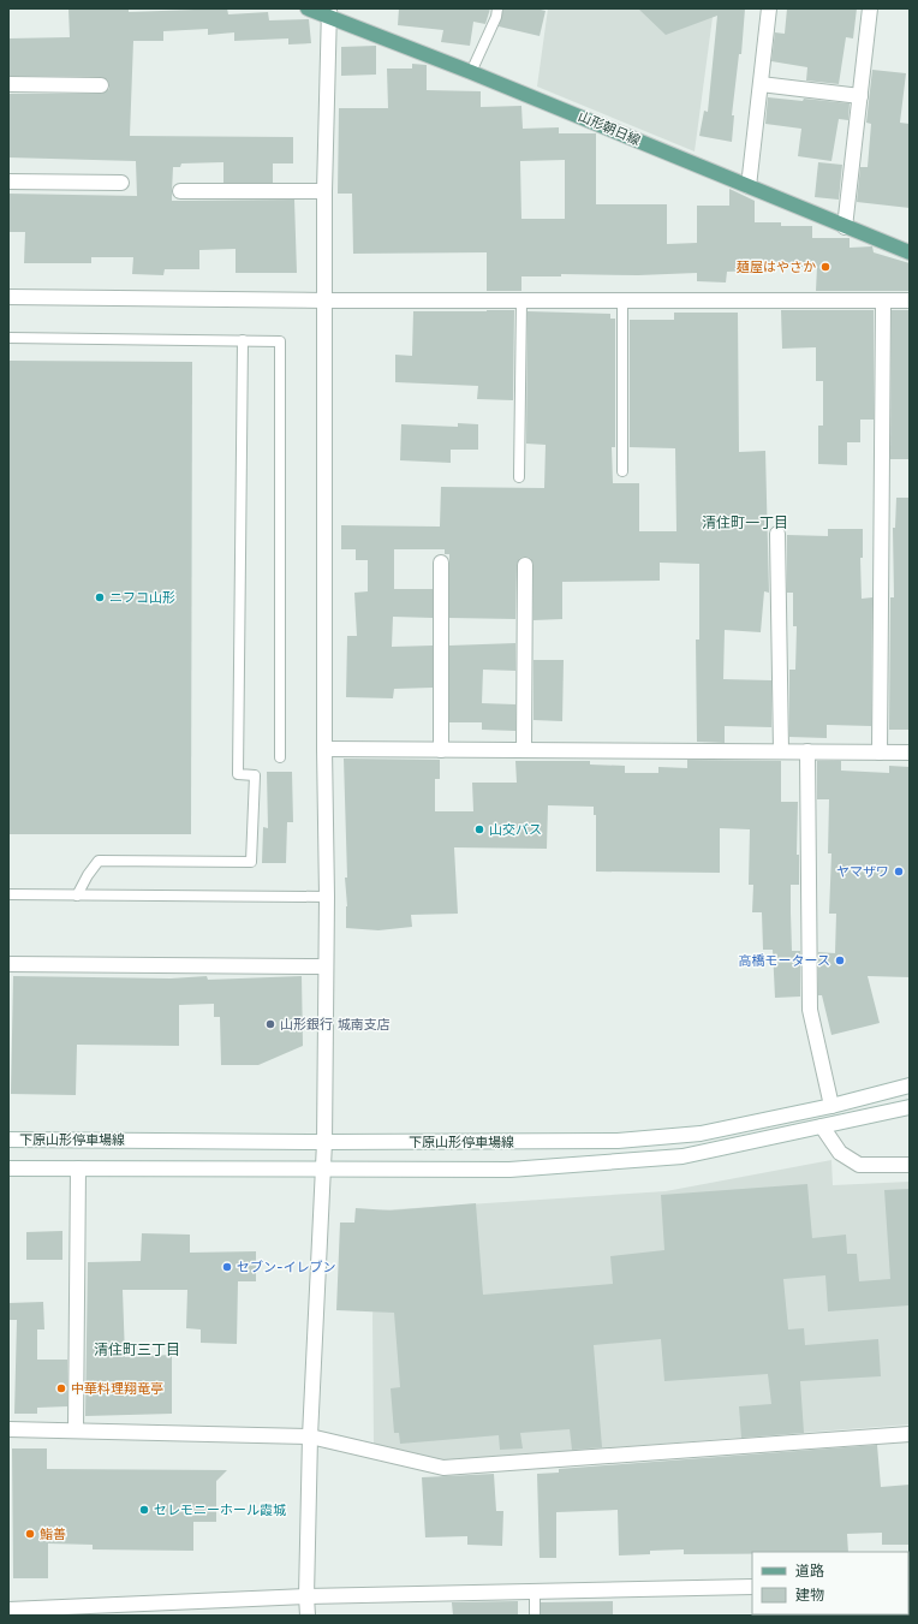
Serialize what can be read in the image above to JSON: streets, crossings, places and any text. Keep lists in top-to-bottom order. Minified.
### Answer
{"streets":{"main road":["山形朝日線"],"street":["下原山形停車場線"]},"districts":["清住町一丁目","清住町三丁目"],"places":["麺屋はやさか","ニフコ山形","山交バス","ヤマザワ","高橋モータース","山形銀行 城南支店","セブン-イレブン","中華料理翔竜亭","セレモニーホール霞城","鮨善"],"legend":["道路","建物"]}
